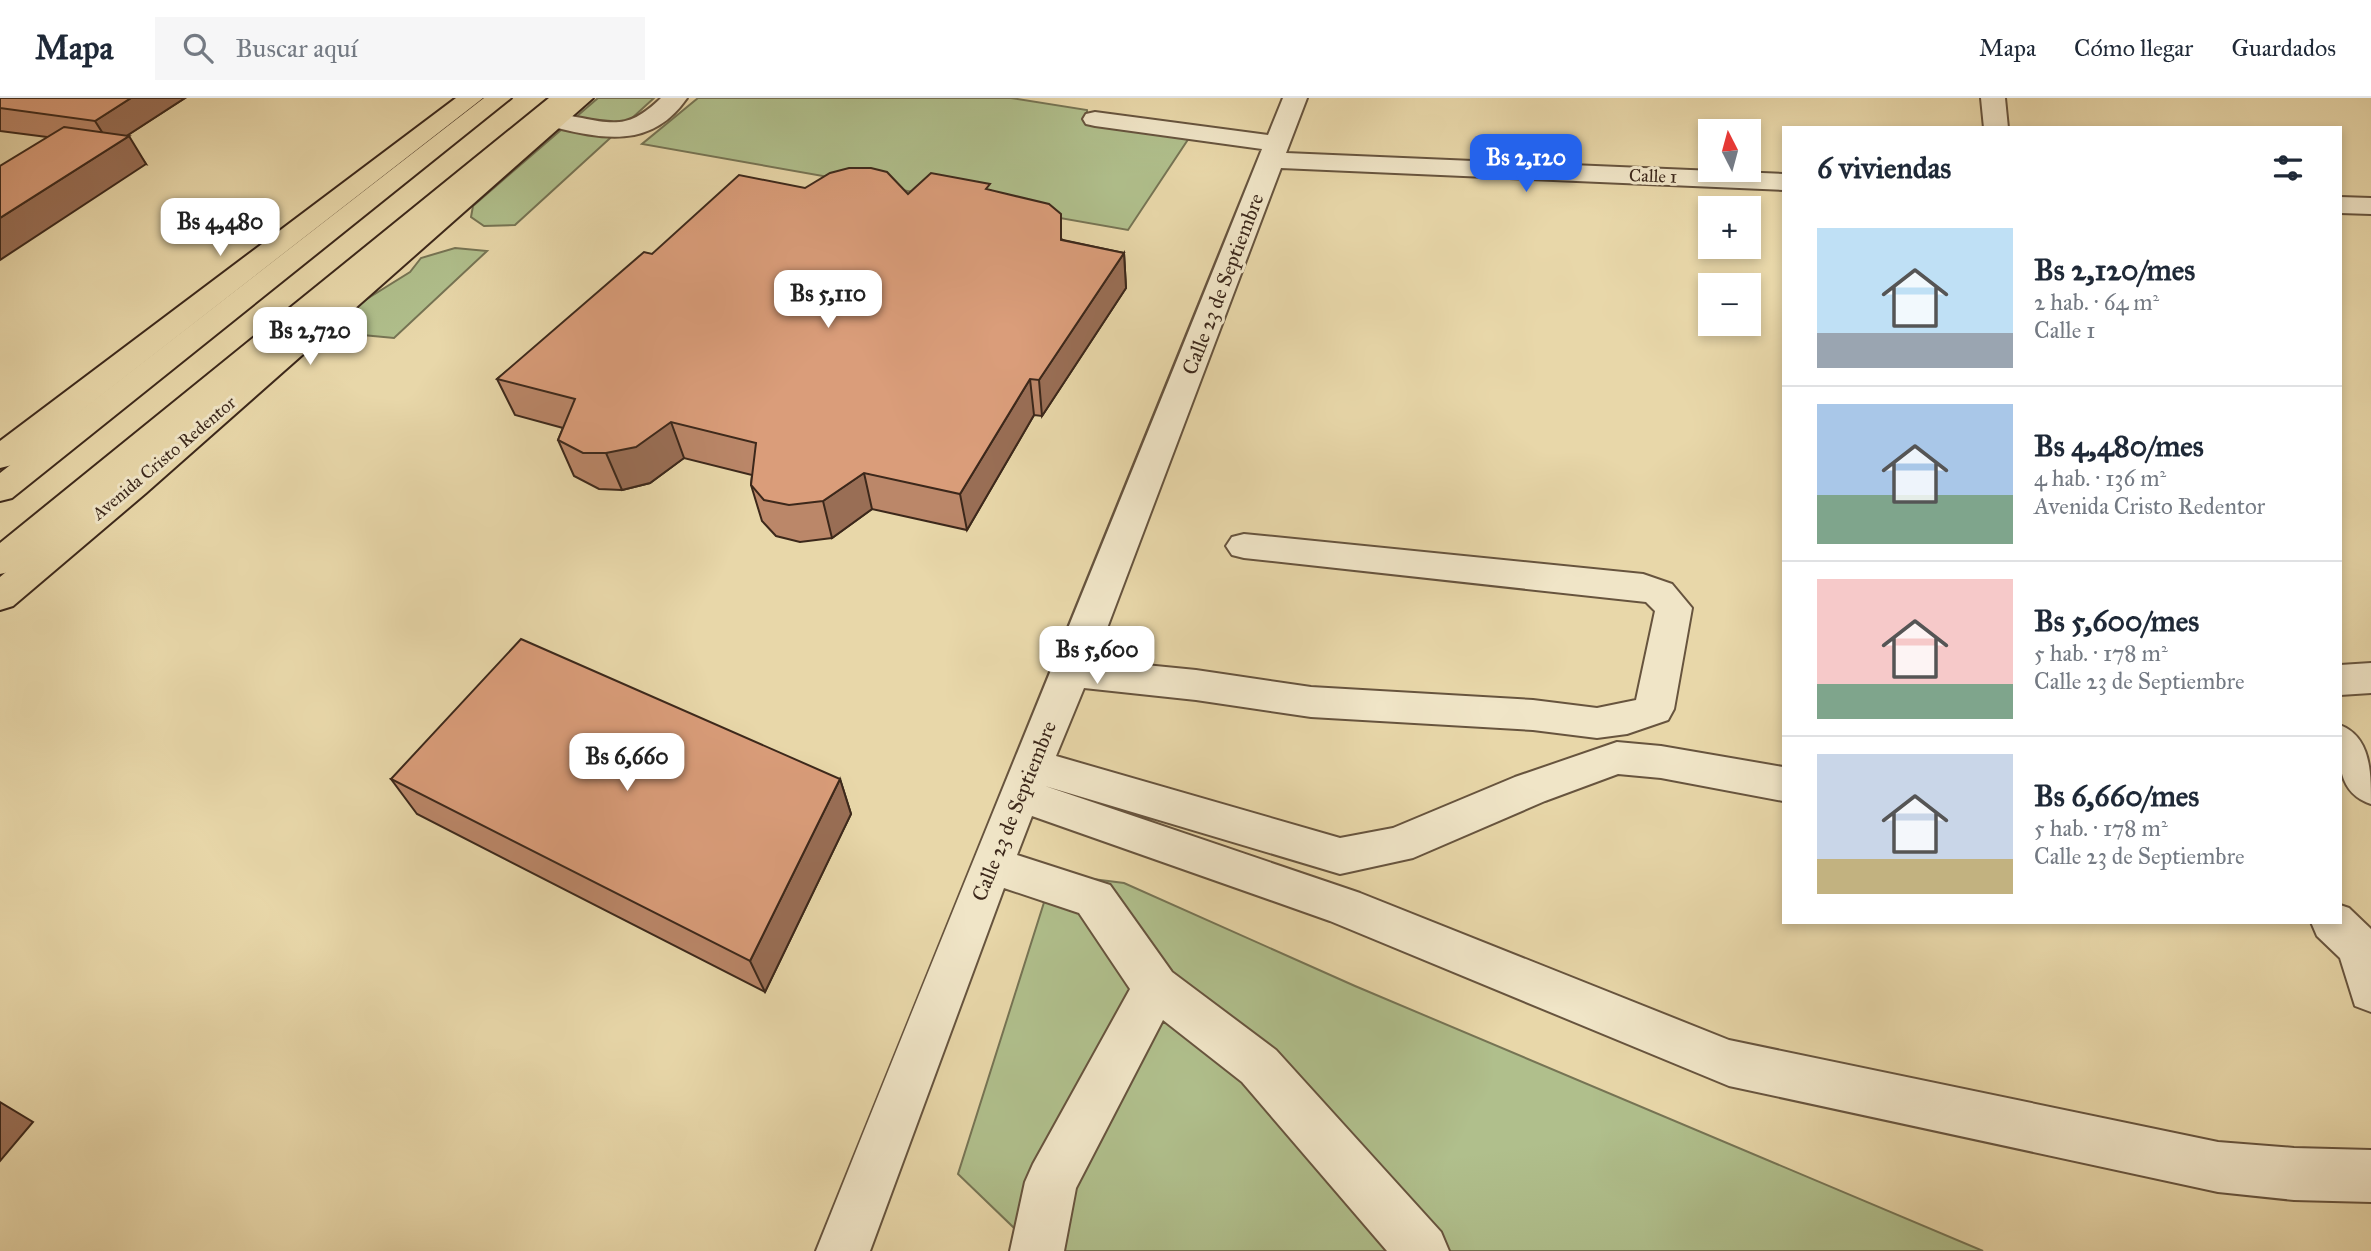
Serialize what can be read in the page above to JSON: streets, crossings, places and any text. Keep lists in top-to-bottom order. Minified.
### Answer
{"streets":{"main road":["Avenida Cristo Redentor"],"street":["Calle 1","Calle 23 de Septiembre"]},"crossings":[["Calle 1","Calle 23 de Septiembre"]],"north":"top","page":{"header":"Mapa","search":"Buscar aquí","nav":["Mapa","Cómo llegar","Guardados"],"map_buttons":["+","−"],"heading":"6 viviendas","price":["Bs 2,120","Bs 4,480","Bs 5,110","Bs 2,720","Bs 5,600","Bs 6,660"],"list":[{"name":"Bs 2,120/mes","note":"2 hab. · 64 m² · Calle 1"},{"name":"Bs 4,480/mes","note":"4 hab. · 136 m² · Avenida Cristo Redentor"},{"name":"Bs 5,600/mes","note":"5 hab. · 178 m² · Calle 23 de Septiembre"},{"name":"Bs 6,660/mes","note":"5 hab. · 178 m² · Calle 23 de Septiembre"}]}}
